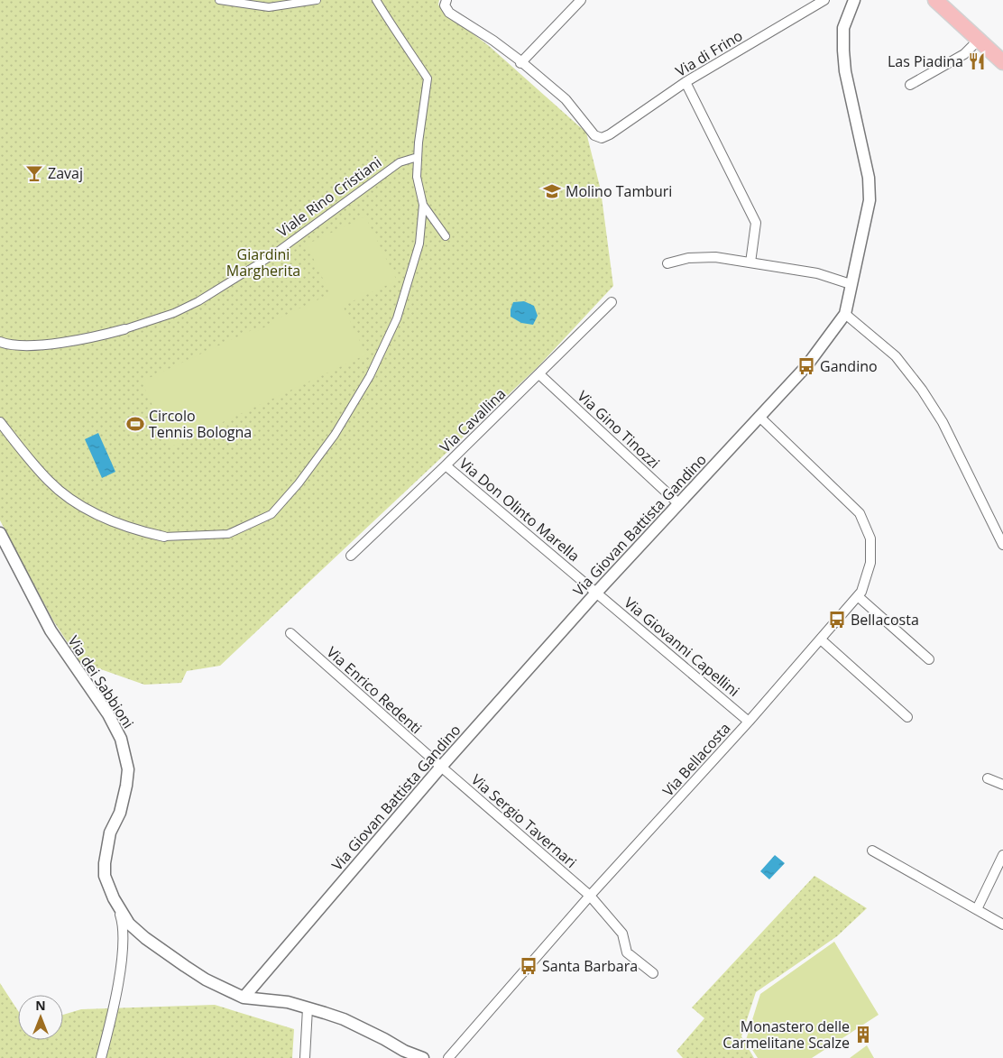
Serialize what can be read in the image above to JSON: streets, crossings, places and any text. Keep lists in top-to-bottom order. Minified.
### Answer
{"streets":{"street":["Via di Frino","Viale Rino Cristiani","Via Cavallina","Via Gino Tinozzi","Via Don Olinto Marella","Via Giovan Battista Gandino","Via Giovanni Capellini","Via dei Sabbioni","Via Enrico Redenti","Via Bellacosta","Via Sergio Tavernari"]},"crossings":[["Via Cavallina","Via Gino Tinozzi"],["Via Cavallina","Via Don Olinto Marella"],["Via Gino Tinozzi","Via Giovan Battista Gandino"],["Via Don Olinto Marella","Via Giovan Battista Gandino"],["Via Don Olinto Marella","Via Giovanni Capellini"],["Via Giovan Battista Gandino","Via Giovanni Capellini"],["Via Giovan Battista Gandino","Via dei Sabbioni"],["Via Giovan Battista Gandino","Via Enrico Redenti"],["Via Giovan Battista Gandino","Via Bellacosta"],["Via Giovan Battista Gandino","Via Sergio Tavernari"],["Via Giovanni Capellini","Via Bellacosta"],["Via Enrico Redenti","Via Sergio Tavernari"],["Via Bellacosta","Via Sergio Tavernari"]],"parks":["Giardini Margherita"],"places":{"restaurant":["Las Piadina"],"bar":["Zavaj"],"school or university":["Molino Tamburi"],"bus stop":["Gandino","Bellacosta","Santa Barbara"],"sports":["Circolo Tennis Bologna"],"building":["Monastero delle Carmelitane Scalze"]},"north":"top"}
